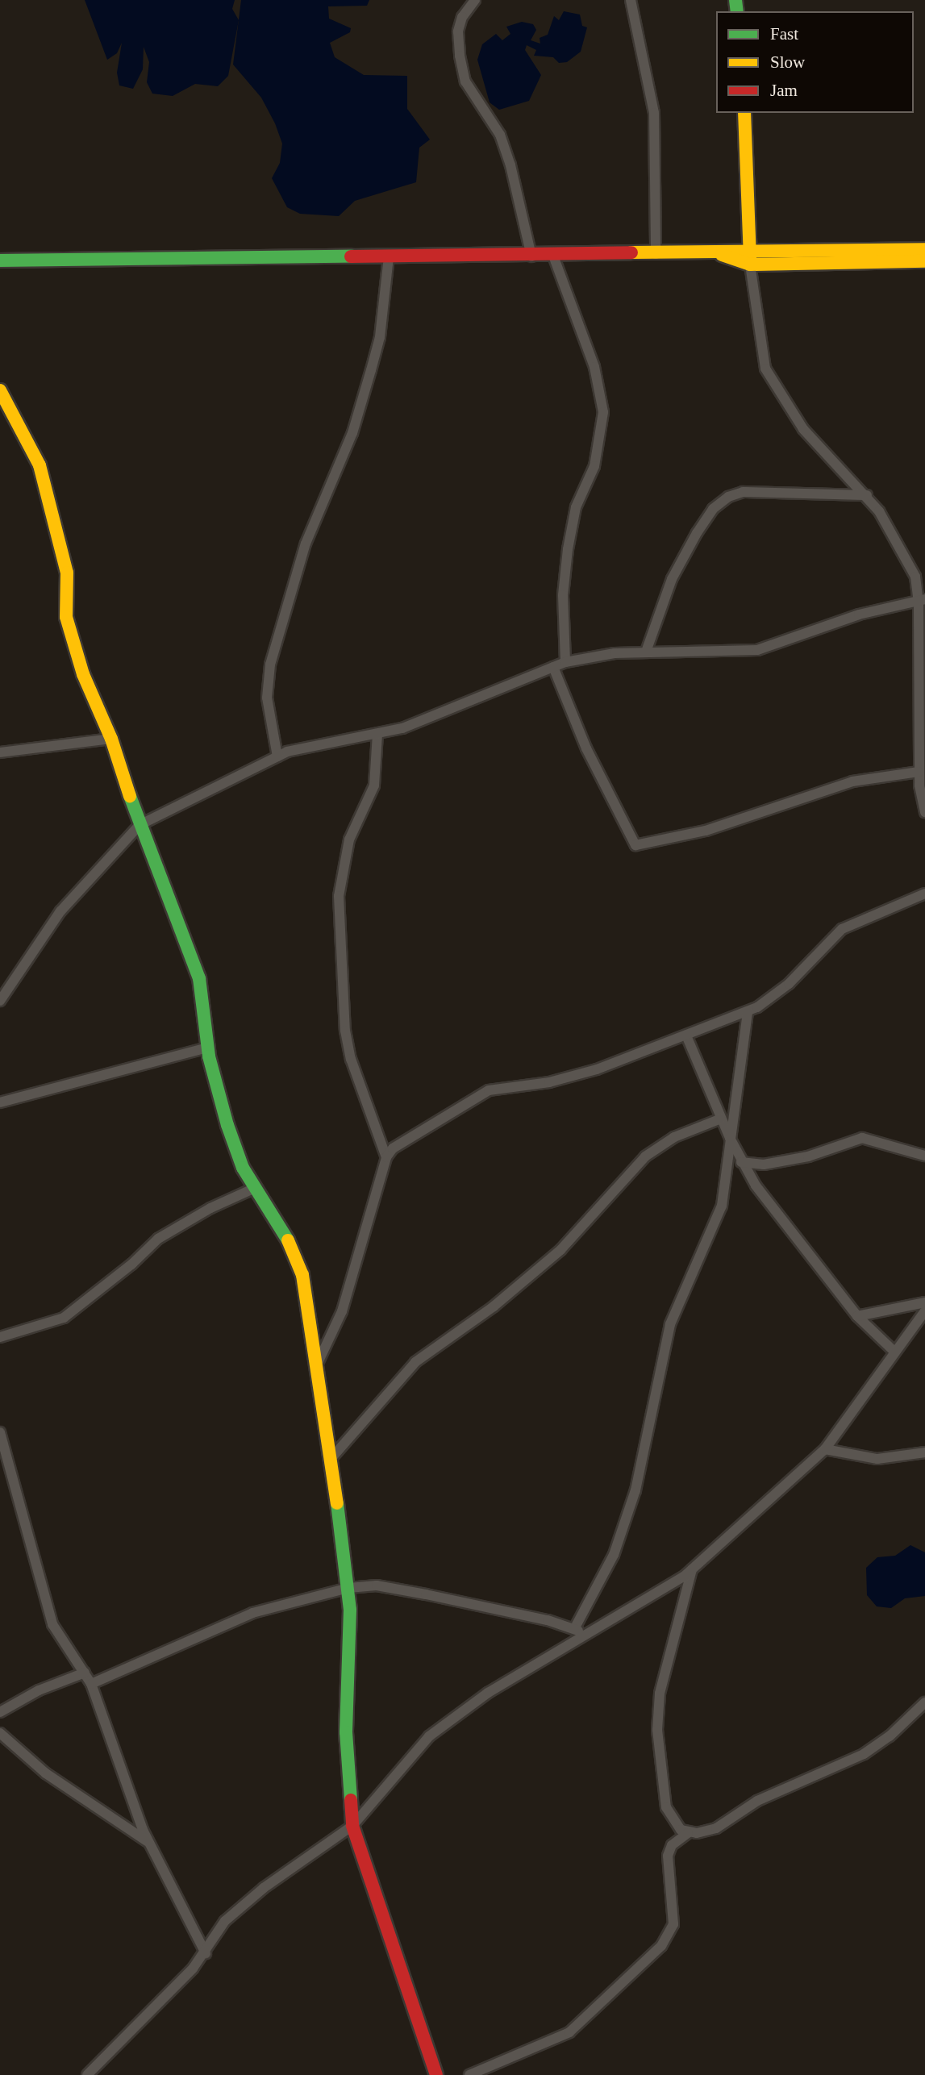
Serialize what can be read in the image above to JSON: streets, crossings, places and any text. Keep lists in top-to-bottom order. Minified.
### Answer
{"legend":["Fast","Slow","Jam"]}
